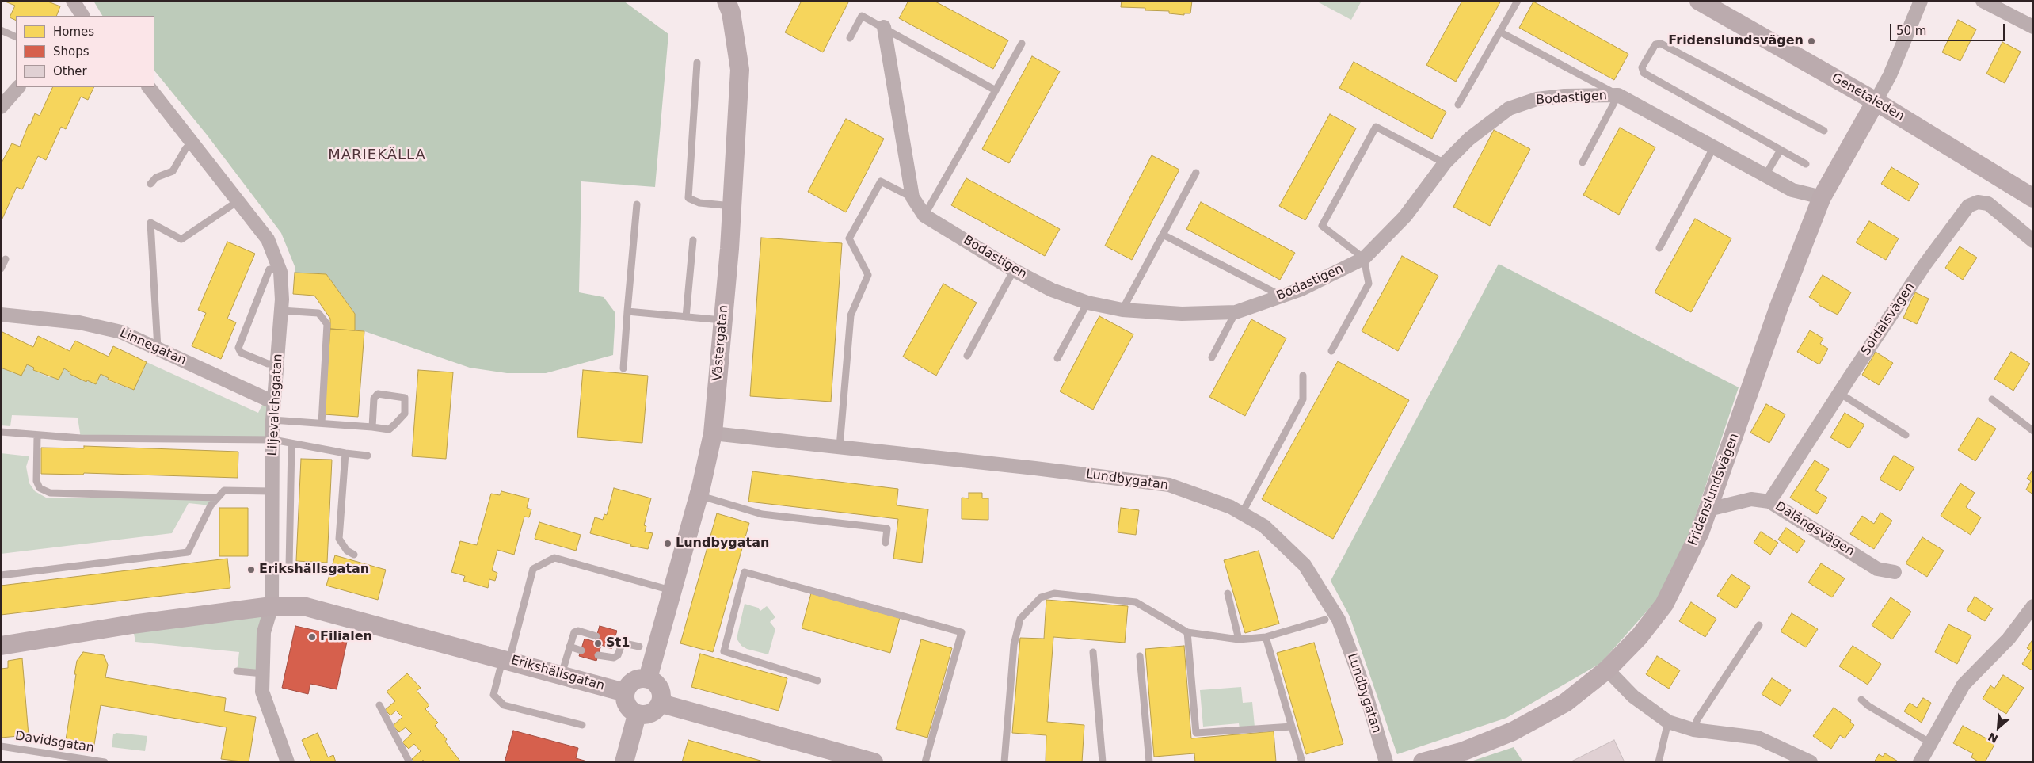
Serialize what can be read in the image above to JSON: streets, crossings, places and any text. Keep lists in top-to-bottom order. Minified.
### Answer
{"streets":{"street":["Genetaleden","Bodastigen","Soldalsvägen","Västergatan","Linnegatan","Liljevalchsgatan","Lundbygatan","Fridenslundsvägen","Dalängsvägen","Erikshällsgatan"],"lane":["Davidsgatan"]},"crossings":[["Genetaleden","Fridenslundsvägen"],["Bodastigen","Fridenslundsvägen"],["Soldalsvägen","Dalängsvägen"],["Västergatan","Lundbygatan"],["Västergatan","Erikshällsgatan"],["Linnegatan","Liljevalchsgatan"],["Liljevalchsgatan","Erikshällsgatan"],["Fridenslundsvägen","Dalängsvägen"]],"districts":["MARIEKÄLLA"],"places":["Fridenslundsvägen","Lundbygatan","Erikshällsgatan","Filialen","St1"],"legend":["Homes","Shops","Other"],"scale_bar":"50 m","north":"bottom left"}
